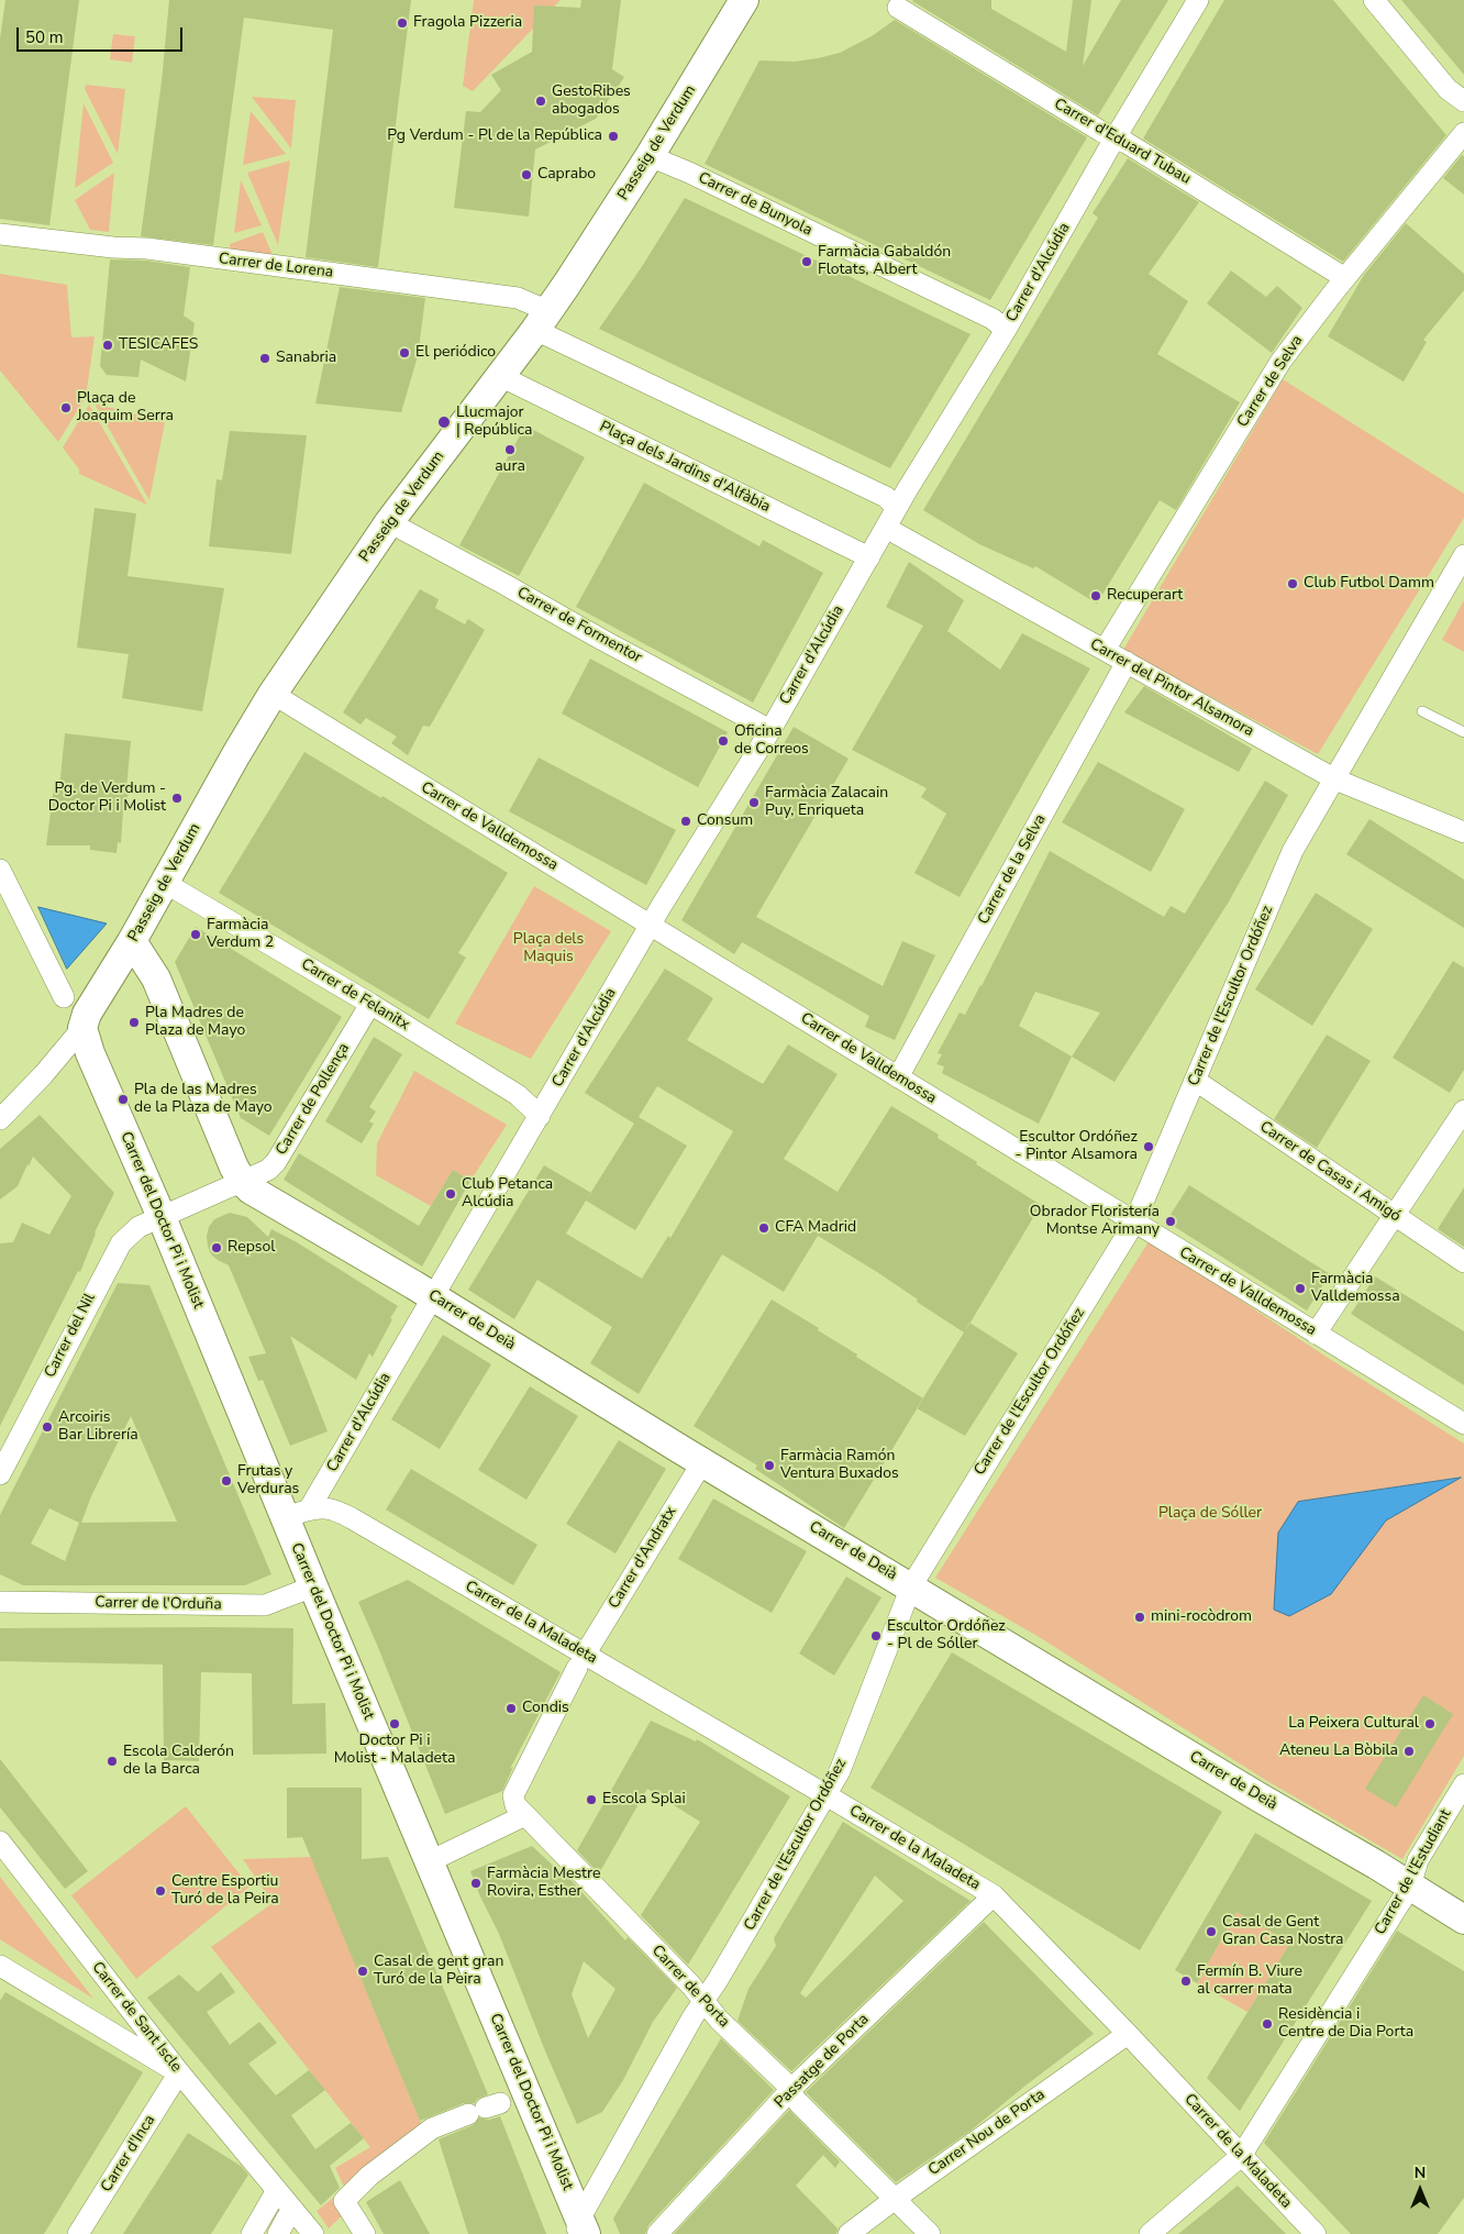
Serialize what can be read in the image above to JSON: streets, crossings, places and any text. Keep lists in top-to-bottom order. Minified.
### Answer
{"streets":{"main road":["Passeig de Verdum","Carrer del Doctor Pi i Molist","Carrer de Deià"],"street":["Carrer d'Eduard Tubau","Carrer de Bunyola","Carrer de Lorena","Carrer d'Alcúdia","Carrer de Selva","Plaça dels Jardins d'Alfàbia","Carrer de Formentor","Carrer del Pintor Alsamora","Carrer de Valldemossa","Carrer de la Selva","Carrer de Felanitx","Carrer de l'Escultor Ordóñez","Carrer de Pollença","Carrer de Casas i Amigó","Carrer del Nil","Carrer d'Andratx","Carrer de l'Orduña","Carrer de la Maladeta","Carrer de l'Estudiant","Carrer de Porta","Carrer de Sant Iscle","Passatge de Porta","Carrer Nou de Porta","Carrer d'Inca"]},"crossings":[["Carrer d'Eduard Tubau","Carrer d'Alcúdia"],["Carrer d'Eduard Tubau","Carrer de Selva"],["Passeig de Verdum","Carrer de Bunyola"],["Passeig de Verdum","Carrer de Lorena"],["Passeig de Verdum","Plaça dels Jardins d'Alfàbia"],["Passeig de Verdum","Carrer de Formentor"],["Passeig de Verdum","Carrer de Valldemossa"],["Passeig de Verdum","Carrer de Felanitx"],["Passeig de Verdum","Carrer del Doctor Pi i Molist"],["Carrer de Bunyola","Carrer d'Alcúdia"],["Carrer d'Alcúdia","Plaça dels Jardins d'Alfàbia"],["Carrer d'Alcúdia","Carrer de Formentor"],["Carrer d'Alcúdia","Carrer del Pintor Alsamora"],["Carrer d'Alcúdia","Carrer de Valldemossa"],["Carrer d'Alcúdia","Carrer de Felanitx"],["Carrer d'Alcúdia","Carrer del Doctor Pi i Molist"],["Carrer d'Alcúdia","Carrer de Deià"],["Carrer d'Alcúdia","Carrer de la Maladeta"],["Carrer de Selva","Carrer del Pintor Alsamora"],["Carrer del Pintor Alsamora","Carrer de la Selva"],["Carrer del Pintor Alsamora","Carrer de l'Escultor Ordóñez"],["Carrer de Valldemossa","Carrer de la Selva"],["Carrer de Valldemossa","Carrer de l'Escultor Ordóñez"],["Carrer de Felanitx","Carrer de Pollença"],["Carrer de l'Escultor Ordóñez","Carrer de Casas i Amigó"],["Carrer de l'Escultor Ordóñez","Carrer del Doctor Pi i Molist"],["Carrer de l'Escultor Ordóñez","Carrer de Deià"],["Carrer de l'Escultor Ordóñez","Carrer de la Maladeta"],["Carrer de l'Escultor Ordóñez","Carrer de Porta"],["Carrer de Pollença","Carrer de Deià"],["Carrer del Doctor Pi i Molist","Carrer del Nil"],["Carrer del Doctor Pi i Molist","Carrer de l'Orduña"],["Carrer del Doctor Pi i Molist","Carrer de la Maladeta"],["Carrer de Deià","Carrer d'Andratx"],["Carrer de Deià","Carrer de l'Estudiant"],["Carrer d'Andratx","Carrer de la Maladeta"],["Carrer d'Andratx","Carrer de Porta"],["Carrer de la Maladeta","Carrer de l'Estudiant"],["Carrer de la Maladeta","Passatge de Porta"],["Carrer de la Maladeta","Carrer Nou de Porta"],["Carrer de Porta","Passatge de Porta"],["Carrer de Porta","Carrer Nou de Porta"],["Carrer de Sant Iscle","Carrer d'Inca"]],"parks":["Plaça dels Maquis","Plaça de Sóller"],"places":["Fragola Pizzeria","GestoRibes abogados","Pg Verdum - Pl de la República","Caprabo","Farmàcia Gabaldón Flotats, Albert","TESICAFES","El periódico","Sanabria","Plaça de Joaquim Serra","Llucmajor | República","aura","Club Futbol Damm","Recuperart","Oficina de Correos","Pg. de Verdum - Doctor Pi i Molist","Farmàcia Zalacain Puy, Enriqueta","Consum","Farmàcia Verdum 2","Pla Madres de Plaza de Mayo","Pla de las Madres de la Plaza de Mayo","Escultor Ordóñez - Pintor Alsamora","Club Petanca Alcúdia","Obrador Floristería Montse Arimany","CFA Madrid","Repsol","Farmàcia Valldemossa","Arcoiris Bar Librería","Farmàcia Ramón Ventura Buxados","Frutas y Verduras","mini-rocòdrom","Escultor Ordóñez - Pl de Sóller","Condis","Doctor Pi i Molist - Maladeta","La Peixera Cultural","Ateneu La Bòbila","Escola Calderón de la Barca","Escola Splai","Farmàcia Mestre Rovira, Esther","Centre Esportiu Turó de la Peira","Casal de Gent Gran Casa Nostra","Casal de gent gran Turó de la Peira","Fermín B. Viure al carrer mata","Residència i Centre de Dia Porta"],"scale_bar":"50 m","north":"top"}
